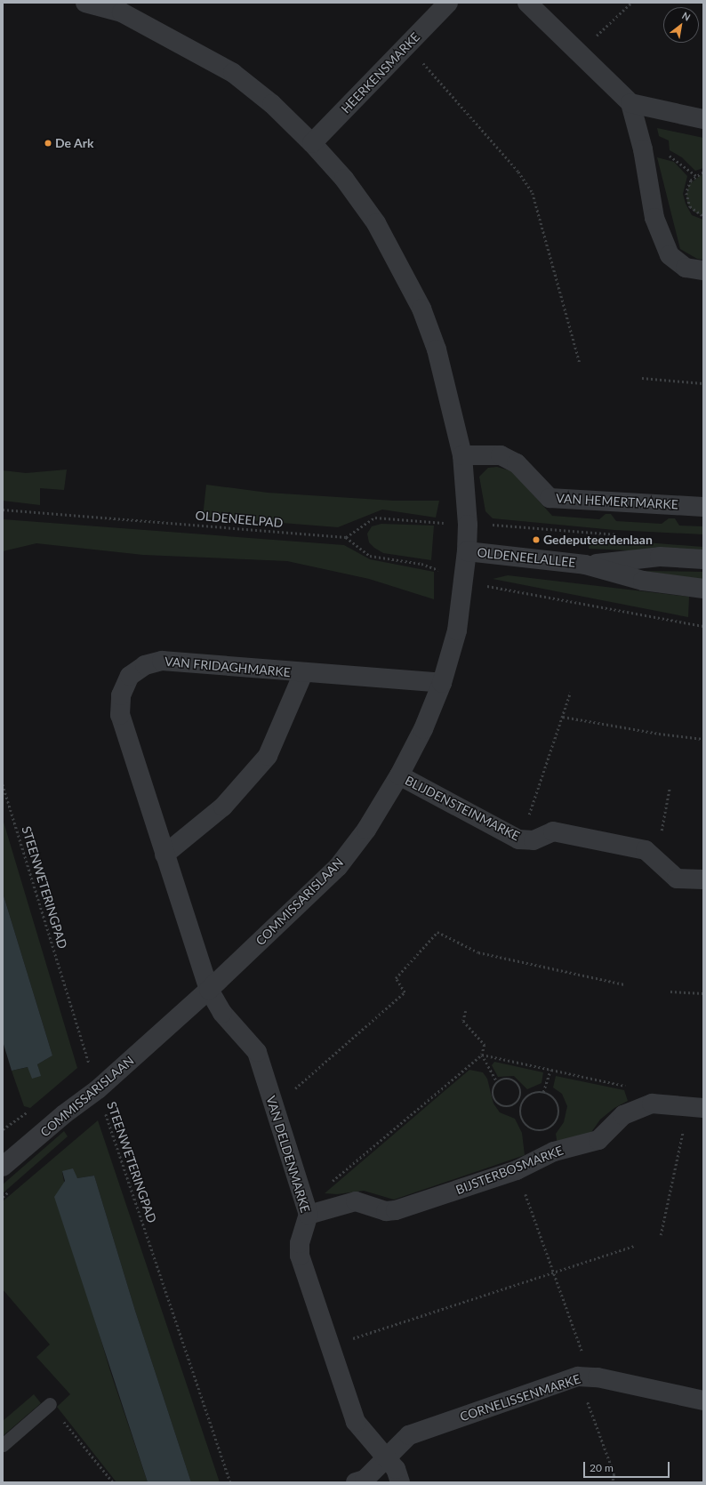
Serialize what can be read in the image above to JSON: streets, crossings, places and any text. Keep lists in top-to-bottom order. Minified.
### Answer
{"streets":{"street":["HEERKENSMARKE","VAN HEMERTMARKE","OLDENEELALLEE","VAN FRIDAGHMARKE","BLIJDENSTEINMARKE","COMMISSARISLAAN","VAN DELDENMARKE","BIJSTERBOSMARKE","CORNELISSENMARKE"],"path":["OLDENEELPAD","STEENWETERINGPAD"]},"crossings":[["OLDENEELALLEE","COMMISSARISLAAN"],["VAN FRIDAGHMARKE","COMMISSARISLAAN"],["VAN FRIDAGHMARKE","VAN DELDENMARKE"],["BLIJDENSTEINMARKE","COMMISSARISLAAN"],["STEENWETERINGPAD","COMMISSARISLAAN"],["COMMISSARISLAAN","VAN DELDENMARKE"],["VAN DELDENMARKE","BIJSTERBOSMARKE"],["VAN DELDENMARKE","CORNELISSENMARKE"]],"places":["De Ark","Gedeputeerdenlaan"],"scale_bar":"20 m","north":"top right"}
